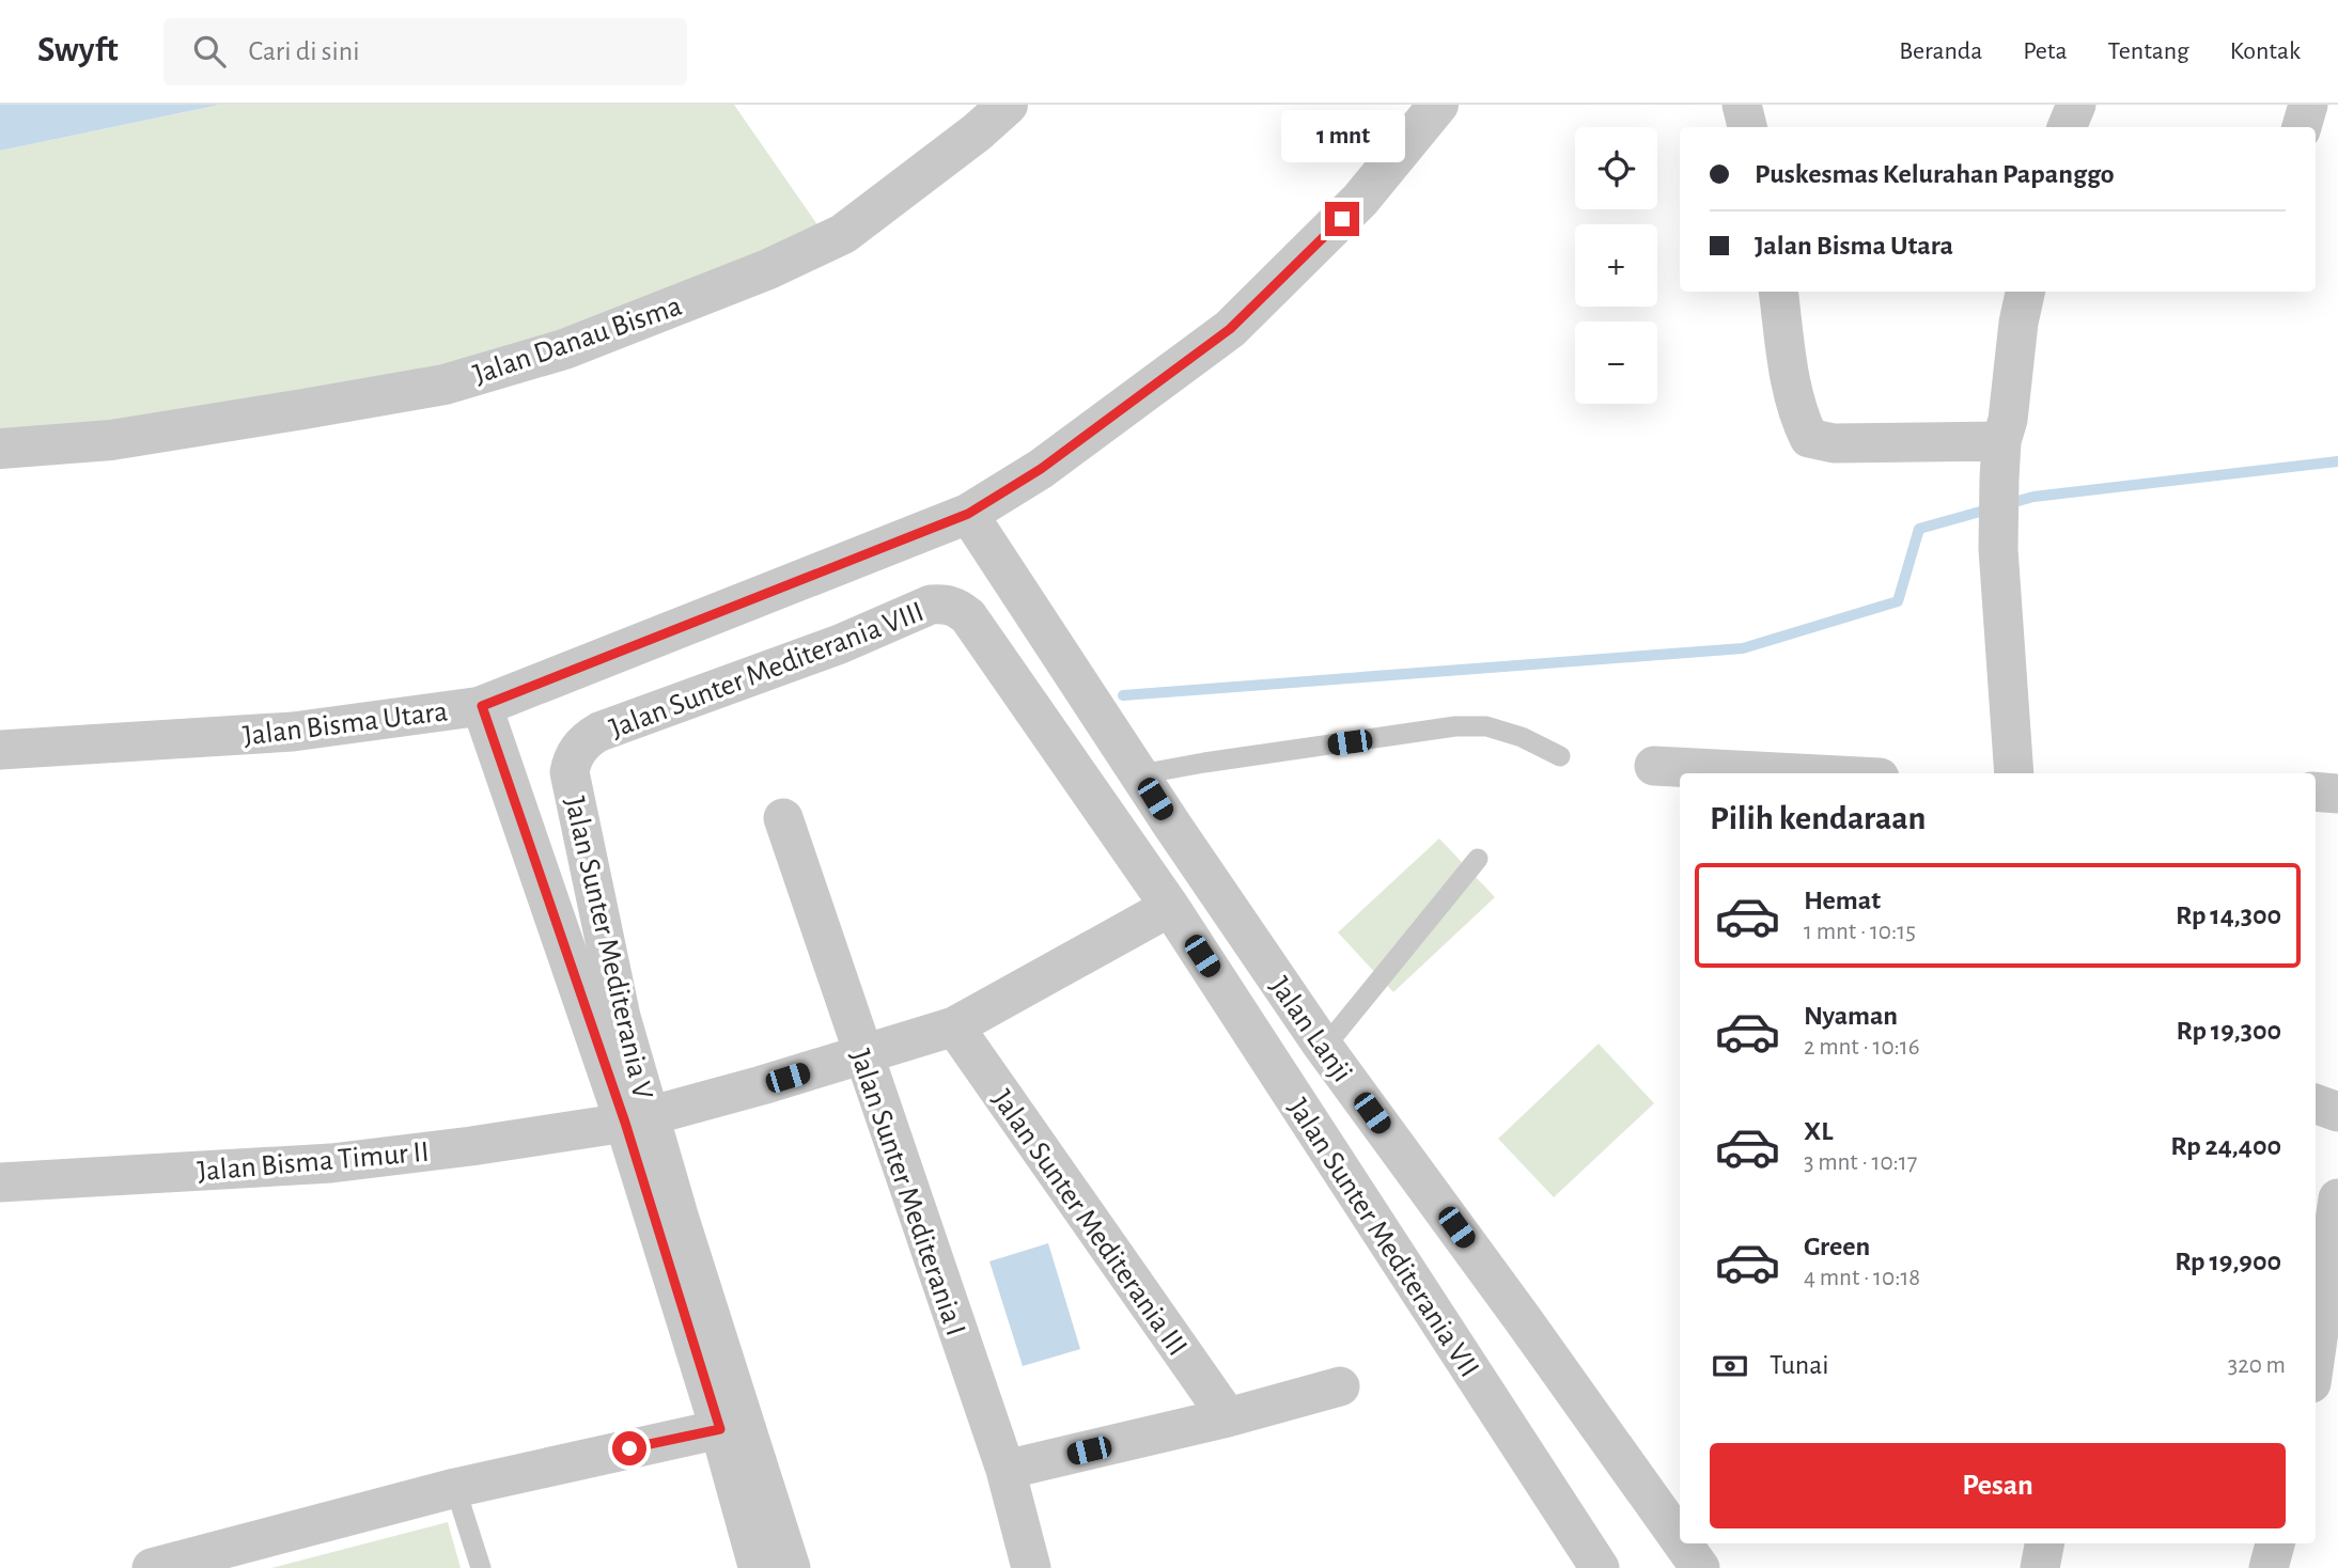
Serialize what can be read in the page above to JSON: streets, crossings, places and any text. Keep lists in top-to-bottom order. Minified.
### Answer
{"streets":{"street":["Jalan Danau Bisma","Jalan Sunter Mediterania VIII","Jalan Bisma Utara","Jalan Sunter Mediterania V","Jalan Lanji","Jalan Bisma Timur II","Jalan Sunter Mediterania I","Jalan Sunter Mediterania III","Jalan Sunter Mediterania VII"]},"crossings":[["Jalan Sunter Mediterania VIII","Jalan Sunter Mediterania V"],["Jalan Sunter Mediterania VIII","Jalan Bisma Timur II"],["Jalan Sunter Mediterania VIII","Jalan Sunter Mediterania VII"],["Jalan Bisma Utara","Jalan Lanji"],["Jalan Sunter Mediterania V","Jalan Bisma Timur II"],["Jalan Bisma Timur II","Jalan Sunter Mediterania I"],["Jalan Bisma Timur II","Jalan Sunter Mediterania III"],["Jalan Bisma Timur II","Jalan Sunter Mediterania VII"]],"page":{"header":"Swyft","search":"Cari di sini","nav":["Beranda","Peta","Tentang","Kontak"],"bubble":"1 mnt","map_buttons":["+","−"],"banner":["Puskesmas Kelurahan Papanggo","Jalan Bisma Utara"],"heading":"Pilih kendaraan","list":[{"name":"Hemat","note":"1 mnt · 10:15","value":"Rp 14,300"},{"name":"Nyaman","note":"2 mnt · 10:16","value":"Rp 19,300"},{"name":"XL","note":"3 mnt · 10:17","value":"Rp 24,400"},{"name":"Green","note":"4 mnt · 10:18","value":"Rp 19,900"}],"pay":["Tunai","320 m"],"buttons":"Pesan"}}
